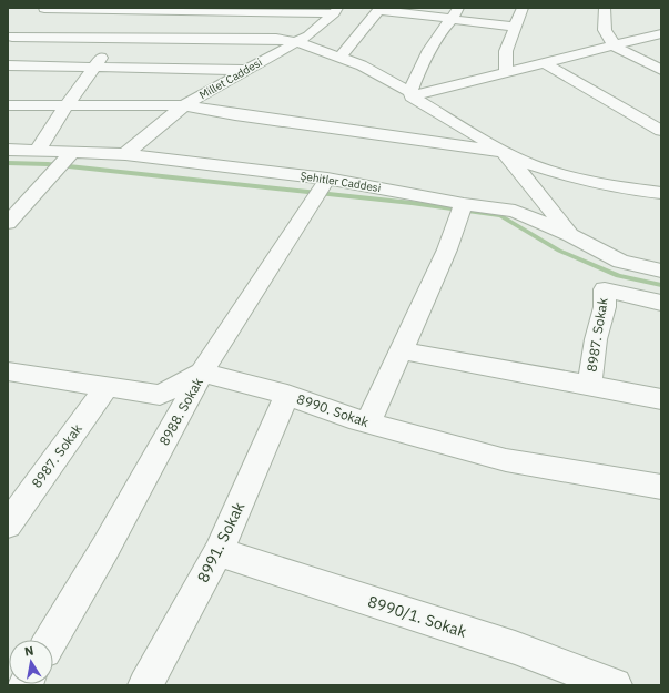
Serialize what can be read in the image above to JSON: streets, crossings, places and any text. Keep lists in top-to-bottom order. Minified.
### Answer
{"streets":{"street":["Millet Caddesi","Şehitler Caddesi","8987. Sokak","8990. Sokak","8988. Sokak","8991. Sokak","8990/1. Sokak"]},"crossings":[["Millet Caddesi","Şehitler Caddesi"],["Şehitler Caddesi","8988. Sokak"],["8990. Sokak","8988. Sokak"],["8990. Sokak","8991. Sokak"],["8991. Sokak","8990/1. Sokak"]],"north":"top"}
